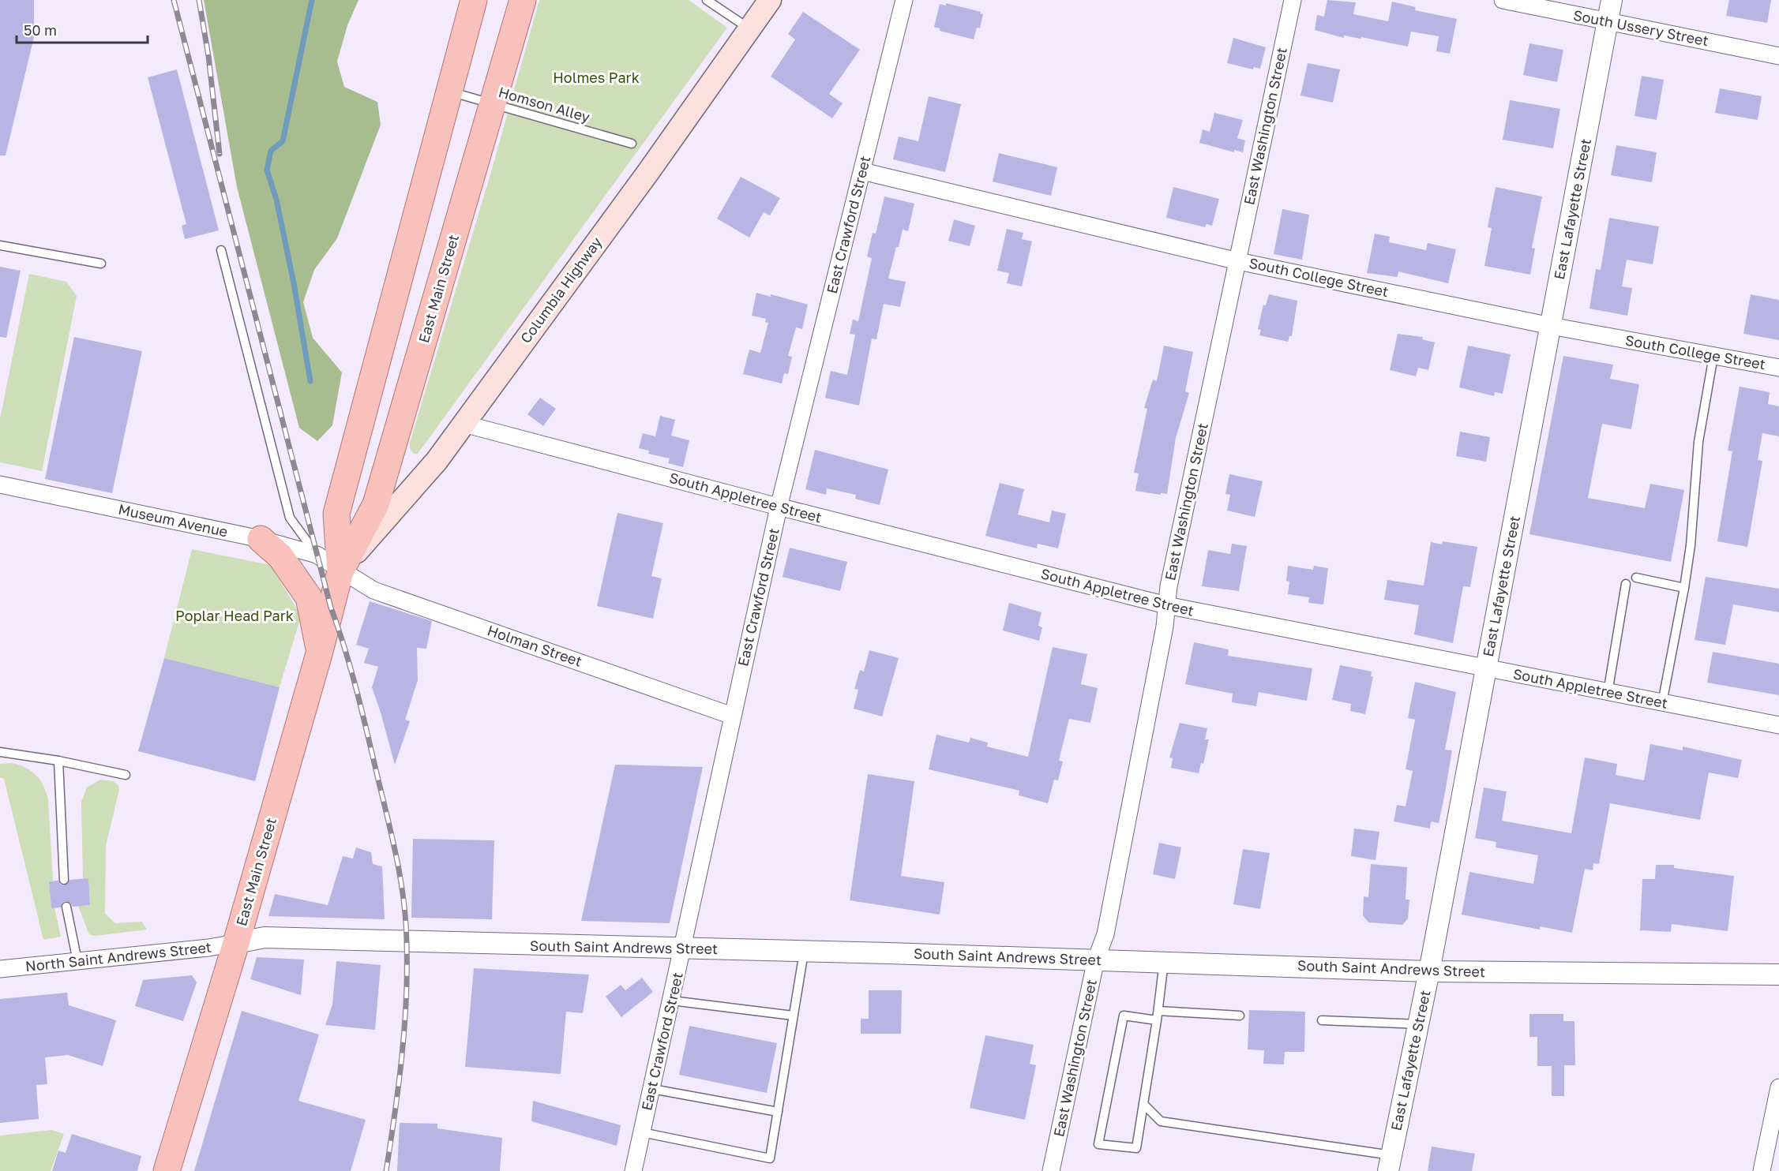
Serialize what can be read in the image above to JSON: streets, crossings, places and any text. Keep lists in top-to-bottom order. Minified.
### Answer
{"streets":{"main road":["East Main Street","Columbia Highway"],"street":["South Ussery Street","East Washington Street","East Lafayette Street","East Crawford Street","South College Street","South Appletree Street","Museum Avenue","Holman Street","South Saint Andrews Street","North Saint Andrews Street"],"lane":["Homson Alley"]},"crossings":[["South Ussery Street","East Lafayette Street"],["Homson Alley","East Main Street"],["East Washington Street","South College Street"],["East Washington Street","South Appletree Street"],["East Washington Street","South Saint Andrews Street"],["East Lafayette Street","South College Street"],["East Lafayette Street","South Appletree Street"],["East Lafayette Street","South Saint Andrews Street"],["East Crawford Street","South College Street"],["East Crawford Street","South Appletree Street"],["East Crawford Street","Holman Street"],["East Crawford Street","South Saint Andrews Street"],["East Main Street","Columbia Highway"],["East Main Street","Museum Avenue"],["East Main Street","Holman Street"],["East Main Street","South Saint Andrews Street"],["East Main Street","North Saint Andrews Street"],["Columbia Highway","South Appletree Street"],["Columbia Highway","Museum Avenue"],["Columbia Highway","Holman Street"],["Museum Avenue","Holman Street"],["South Saint Andrews Street","North Saint Andrews Street"]],"parks":["Holmes Park","Poplar Head Park"],"scale_bar":"50 m"}
